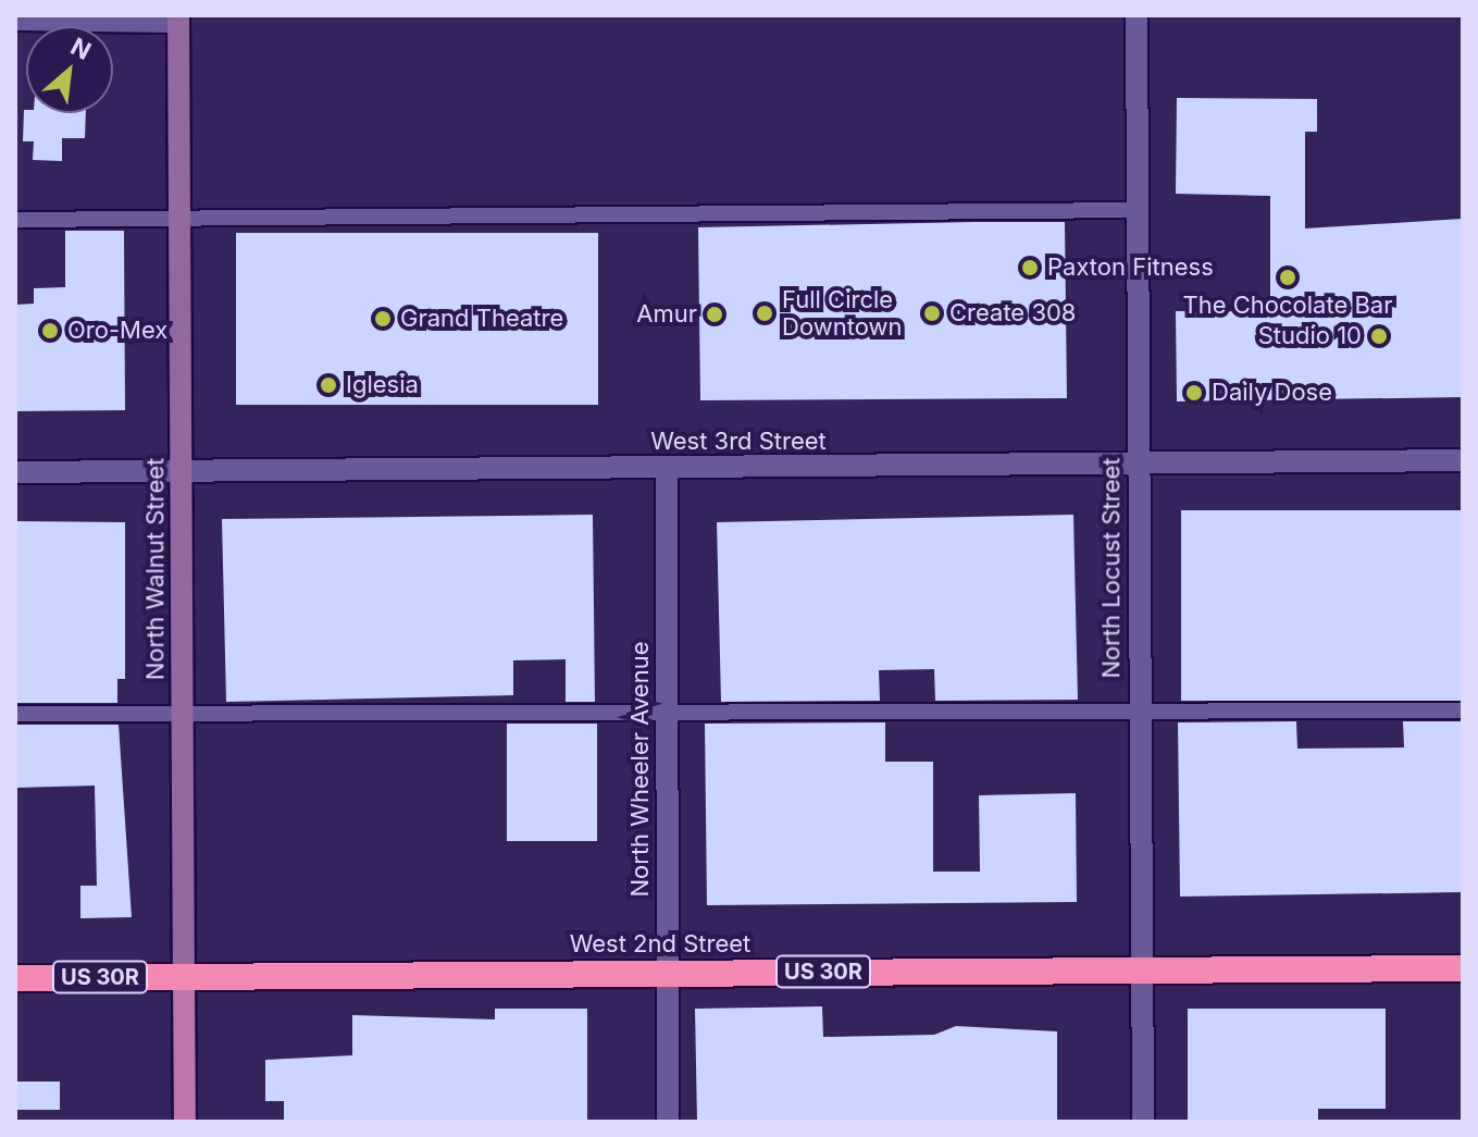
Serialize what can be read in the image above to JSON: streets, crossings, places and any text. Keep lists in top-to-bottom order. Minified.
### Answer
{"streets":{"highway":["West 2nd Street","US 30R"],"main road":["North Walnut Street"],"street":["West 3rd Street","North Locust Street","North Wheeler Avenue"]},"crossings":[["West 3rd Street","North Locust Street"],["West 3rd Street","North Walnut Street"],["West 3rd Street","North Wheeler Avenue"],["North Locust Street","West 2nd Street"],["North Walnut Street","West 2nd Street"],["North Wheeler Avenue","West 2nd Street"]],"places":["Paxton Fitness","The Chocolate Bar","Full Circle Downtown","Create 308","Amur","Grand Theatre","Oro-Mex","Studio 10","Iglesia","Daily Dose"],"north":"top right"}
